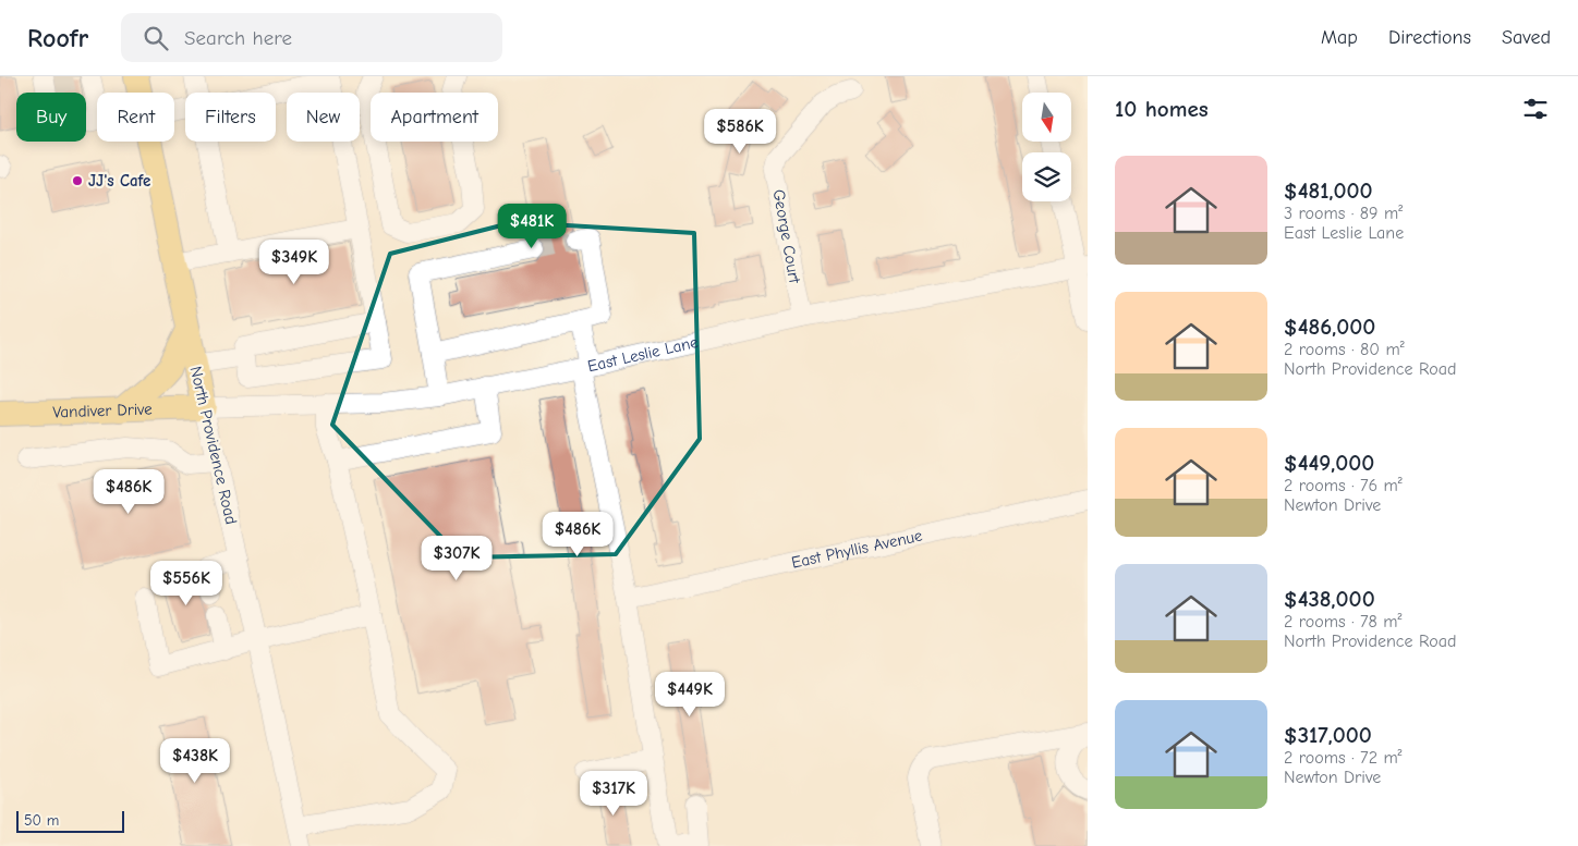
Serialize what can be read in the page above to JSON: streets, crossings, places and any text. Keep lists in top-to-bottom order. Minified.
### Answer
{"streets":{"main road":["Vandiver Drive","North Providence Road"],"street":["George Court","East Leslie Lane","East Phyllis Avenue"]},"crossings":[["George Court","East Leslie Lane"],["East Leslie Lane","Vandiver Drive"],["East Leslie Lane","North Providence Road"],["Vandiver Drive","North Providence Road"]],"places":["JJ's Cafe"],"scale_bar":"50 m","north":"bottom","page":{"header":"Roofr","search":"Search here","nav":["Map","Directions","Saved"],"heading":"10 homes","chip":["Buy","Rent","Filters","New","Apartment"],"price":["$586K","$481K","$349K","$486K","$486K","$307K","$556K","$449K","$438K","$317K"],"list":[{"name":"$481,000","note":"3 rooms · 89 m² · East Leslie Lane"},{"name":"$486,000","note":"2 rooms · 80 m² · North Providence Road"},{"name":"$449,000","note":"2 rooms · 76 m² · Newton Drive"},{"name":"$438,000","note":"2 rooms · 78 m² · North Providence Road"},{"name":"$317,000","note":"2 rooms · 72 m² · Newton Drive"}],"scale":"50 m"}}
